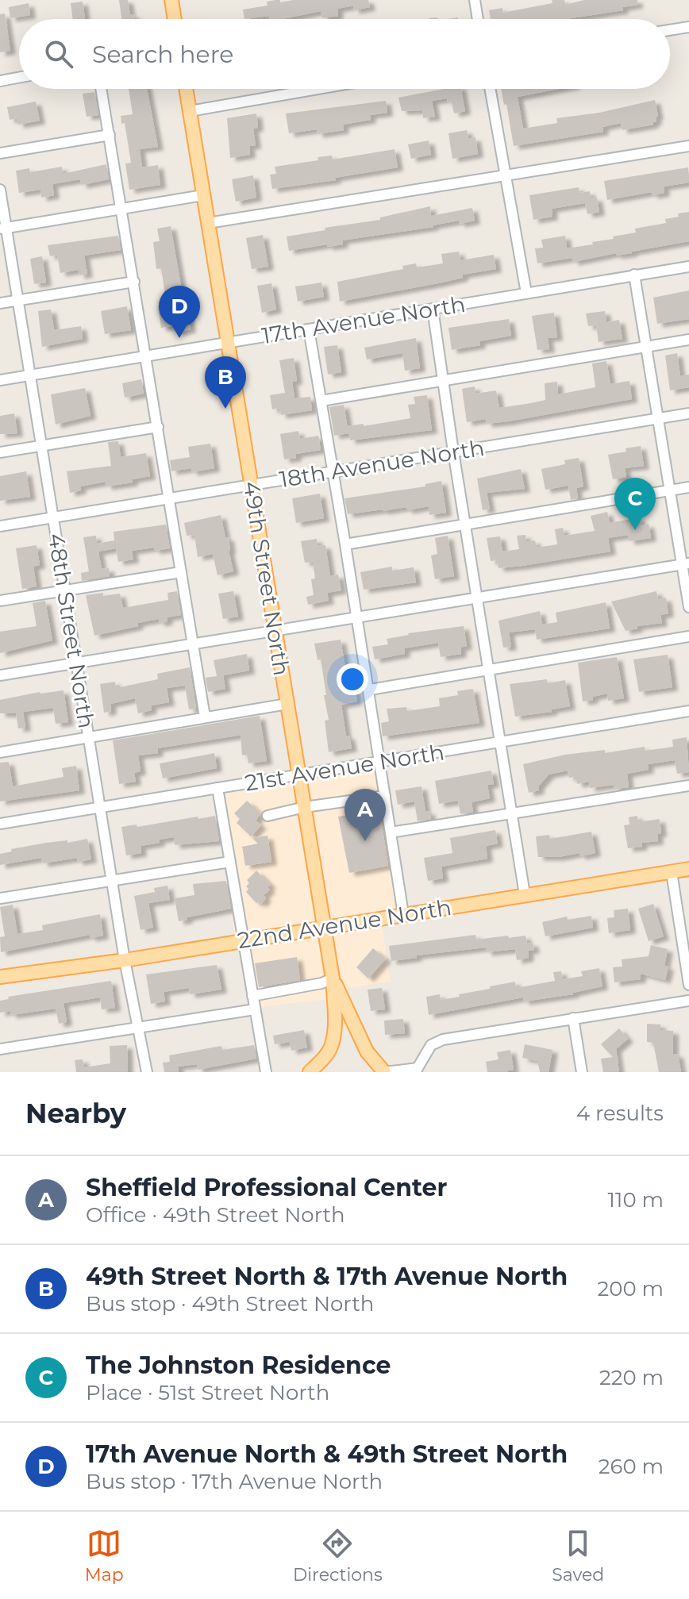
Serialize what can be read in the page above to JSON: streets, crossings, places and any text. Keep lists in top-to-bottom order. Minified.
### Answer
{"streets":{"main road":["49th Street North","22nd Avenue North"],"street":["17th Avenue North","18th Avenue North","48th Street North","21st Avenue North"]},"crossings":[["17th Avenue North","49th Street North"],["17th Avenue North","48th Street North"],["18th Avenue North","49th Street North"],["18th Avenue North","48th Street North"],["49th Street North","21st Avenue North"],["49th Street North","22nd Avenue North"],["48th Street North","21st Avenue North"],["48th Street North","22nd Avenue North"]],"page":{"search":"Search here","pins":["D","B","C","A"],"heading":["Nearby","4 results"],"list":[{"mark":"A","name":"Sheffield Professional Center","note":"Office · 49th Street North","value":"110 m"},{"mark":"B","name":"49th Street North & 17th Avenue North","note":"Bus stop · 49th Street North","value":"200 m"},{"mark":"C","name":"The Johnston Residence","note":"Place · 51st Street North","value":"220 m"},{"mark":"D","name":"17th Avenue North & 49th Street North","note":"Bus stop · 17th Avenue North","value":"260 m"}],"nav":["Map","Directions","Saved"]}}
